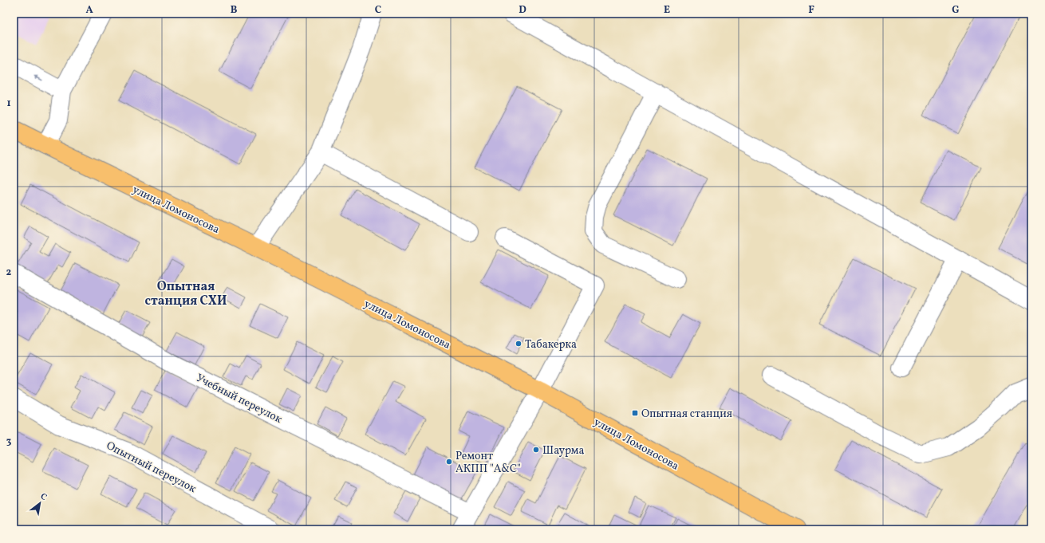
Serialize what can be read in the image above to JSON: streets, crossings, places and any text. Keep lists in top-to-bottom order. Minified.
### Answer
{"streets":{"main road":["улица Ломоносова"],"street":["Учебный переулок","Опытный переулок"]},"districts":["Опытная станция СХИ"],"places":{"other":["Табакерка","Шаурма","Ремонт АКПП \"A&C\""],"transit":["Опытная станция"]},"north":"top right","grid":{"columns":["A","B","C","D","E","F","G"],"rows":["1","2","3"]}}
